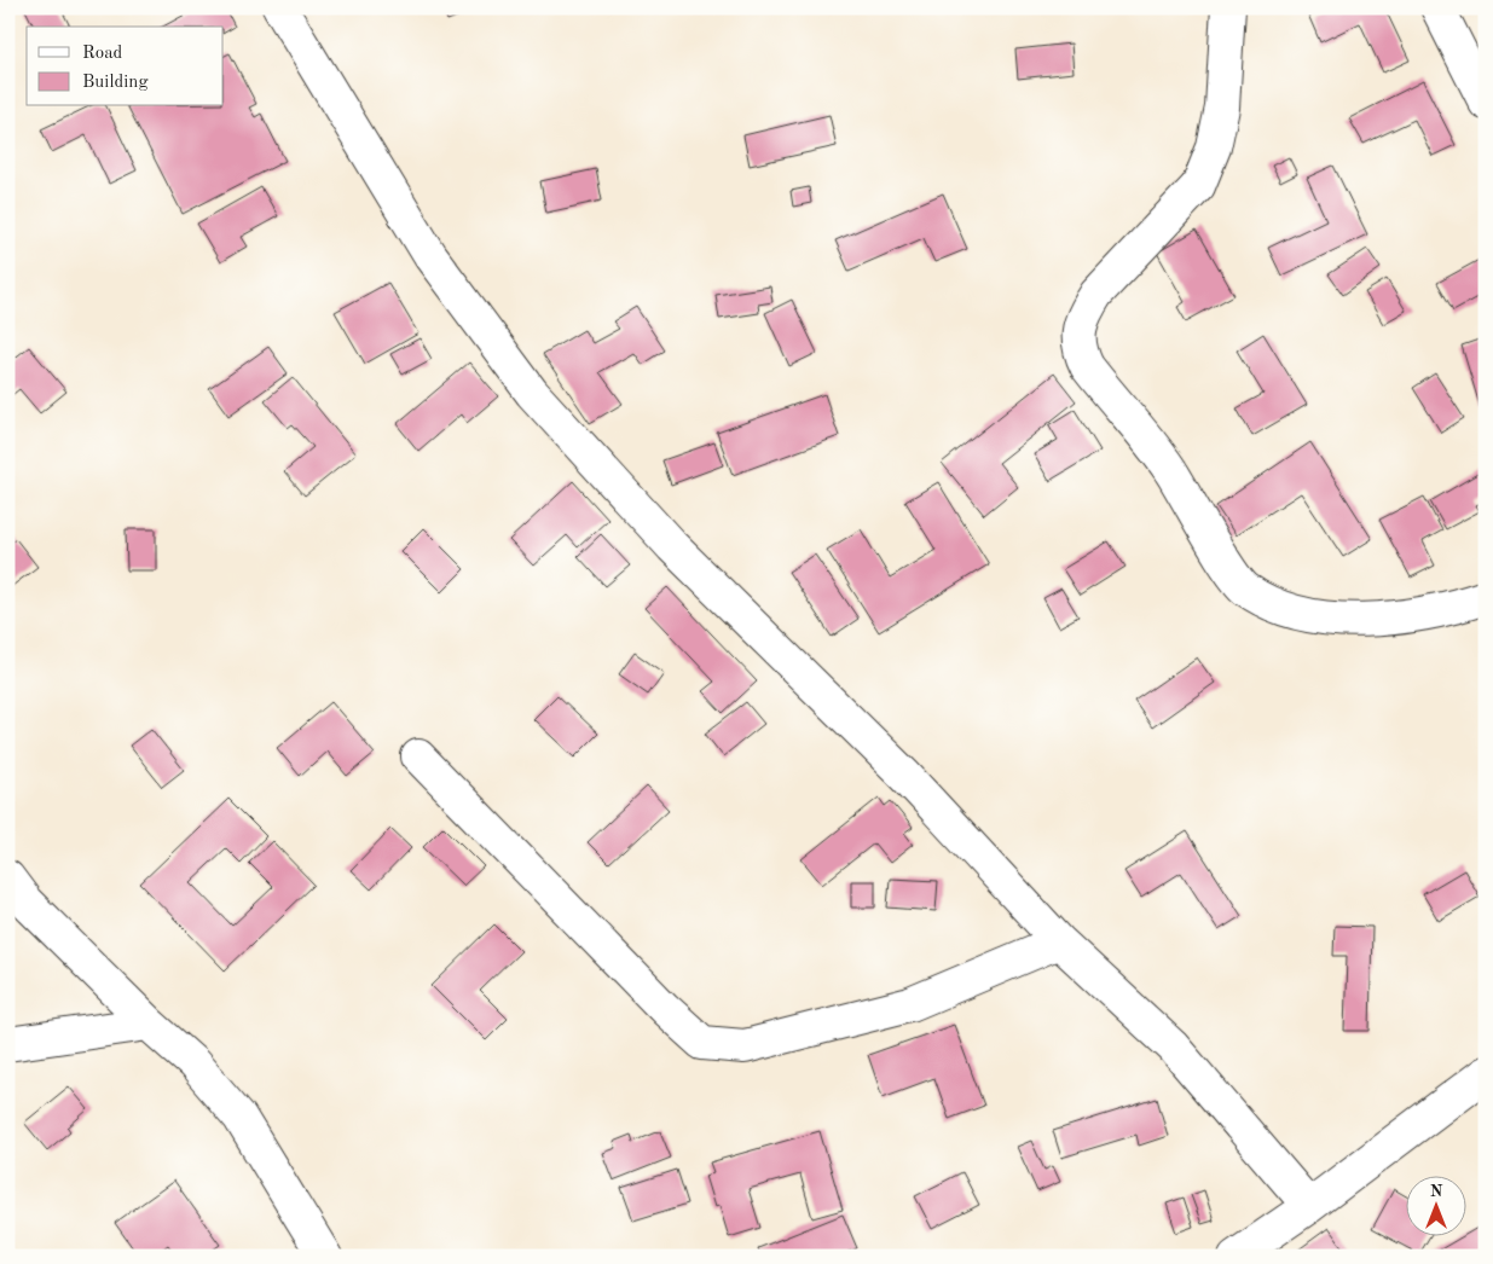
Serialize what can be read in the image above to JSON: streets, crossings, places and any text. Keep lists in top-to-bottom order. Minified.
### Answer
{"legend":["Road","Building"],"north":"top"}
